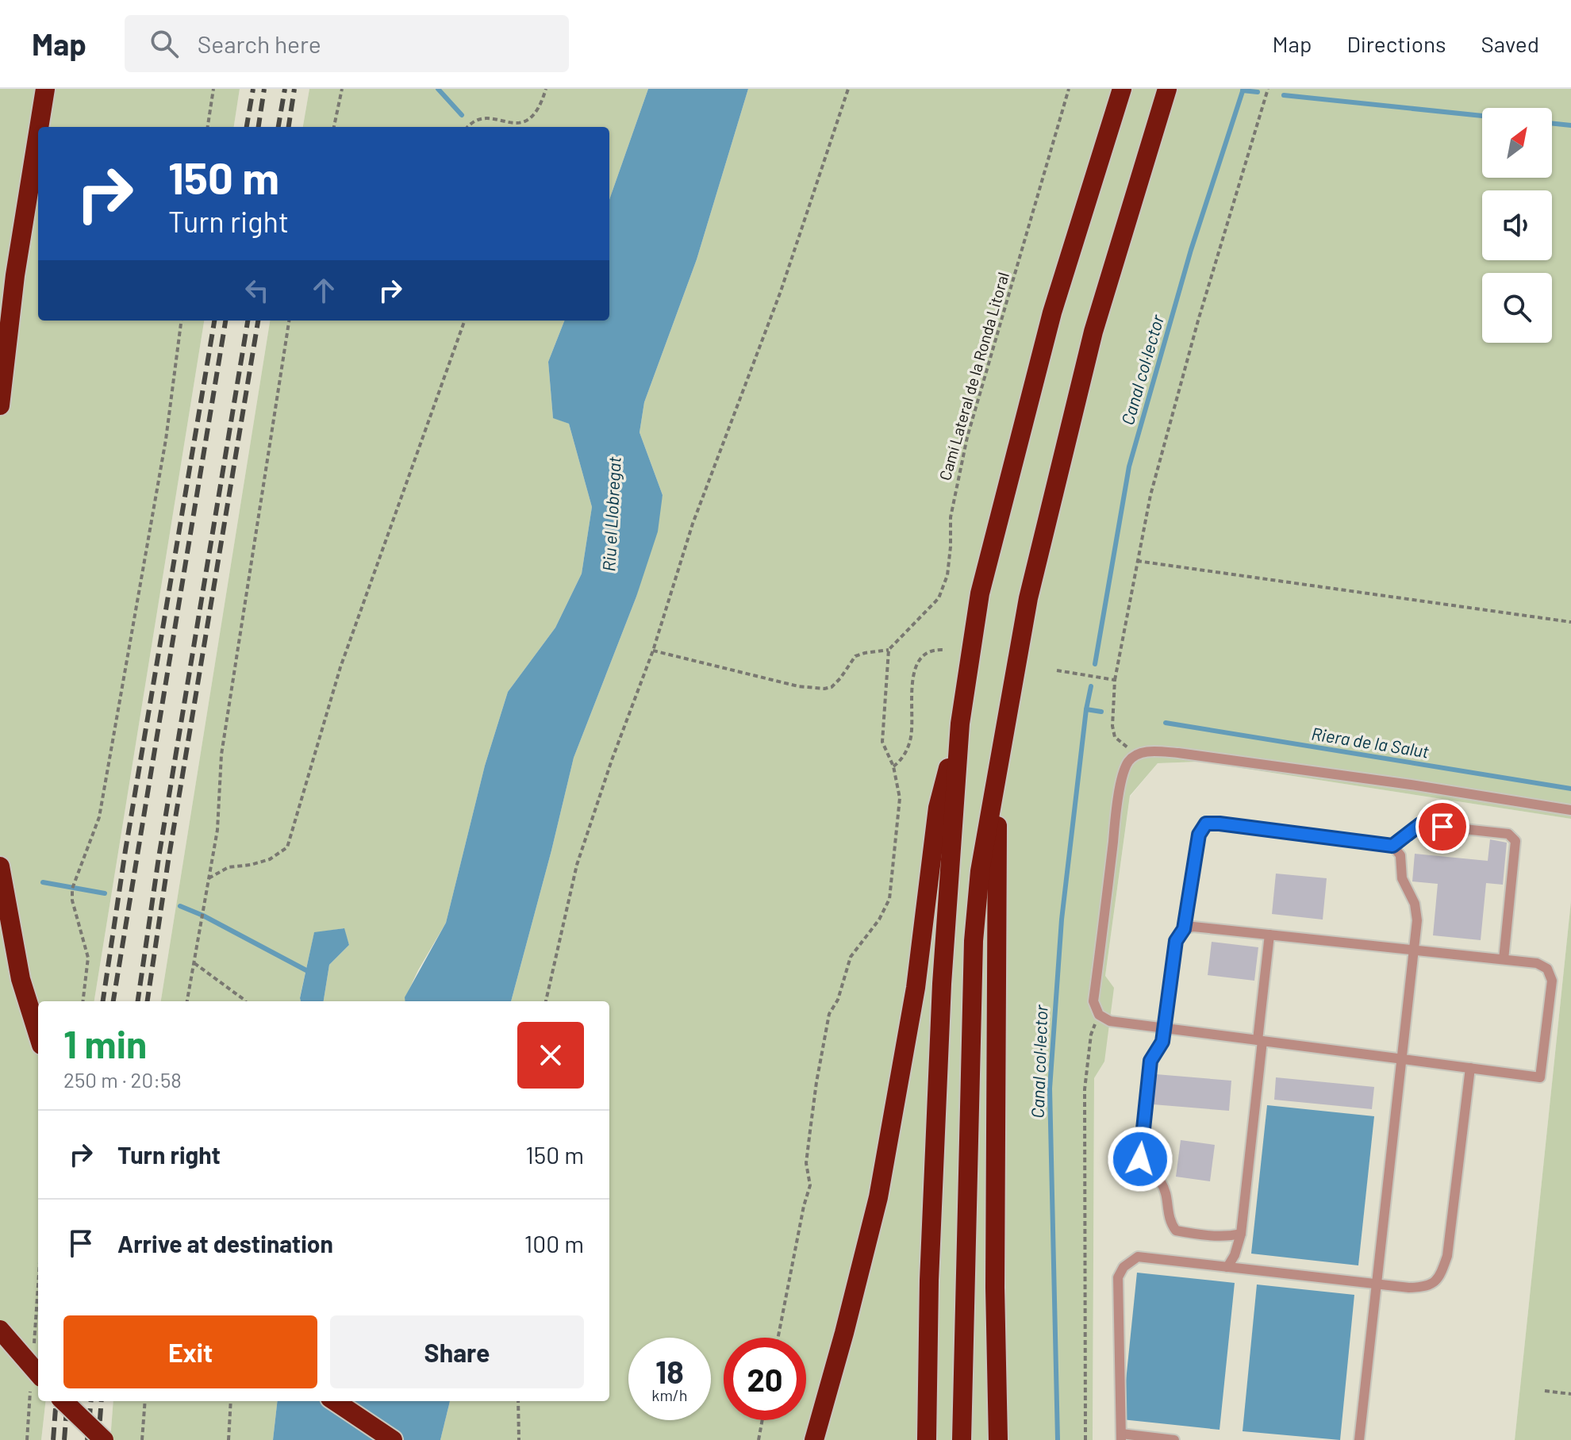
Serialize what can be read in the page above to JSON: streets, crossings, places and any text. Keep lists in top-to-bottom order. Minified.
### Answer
{"streets":{"path":["Camí Lateral de la Ronda Litoral"]},"water":["Canal col·lector","Riu el Llobregat","Riera de la Salut"],"north":"top right","page":{"header":"Map","search":"Search here","nav":["Map","Directions","Saved"],"turn":["150 m","Turn right"],"heading":["1 min","250 m · 20:58"],"list":[{"name":"Turn right","value":"150 m"},{"name":"Arrive at destination","value":"100 m"}],"buttons":["Exit","Share"],"speed":"18 km/h","limit":"20"}}
